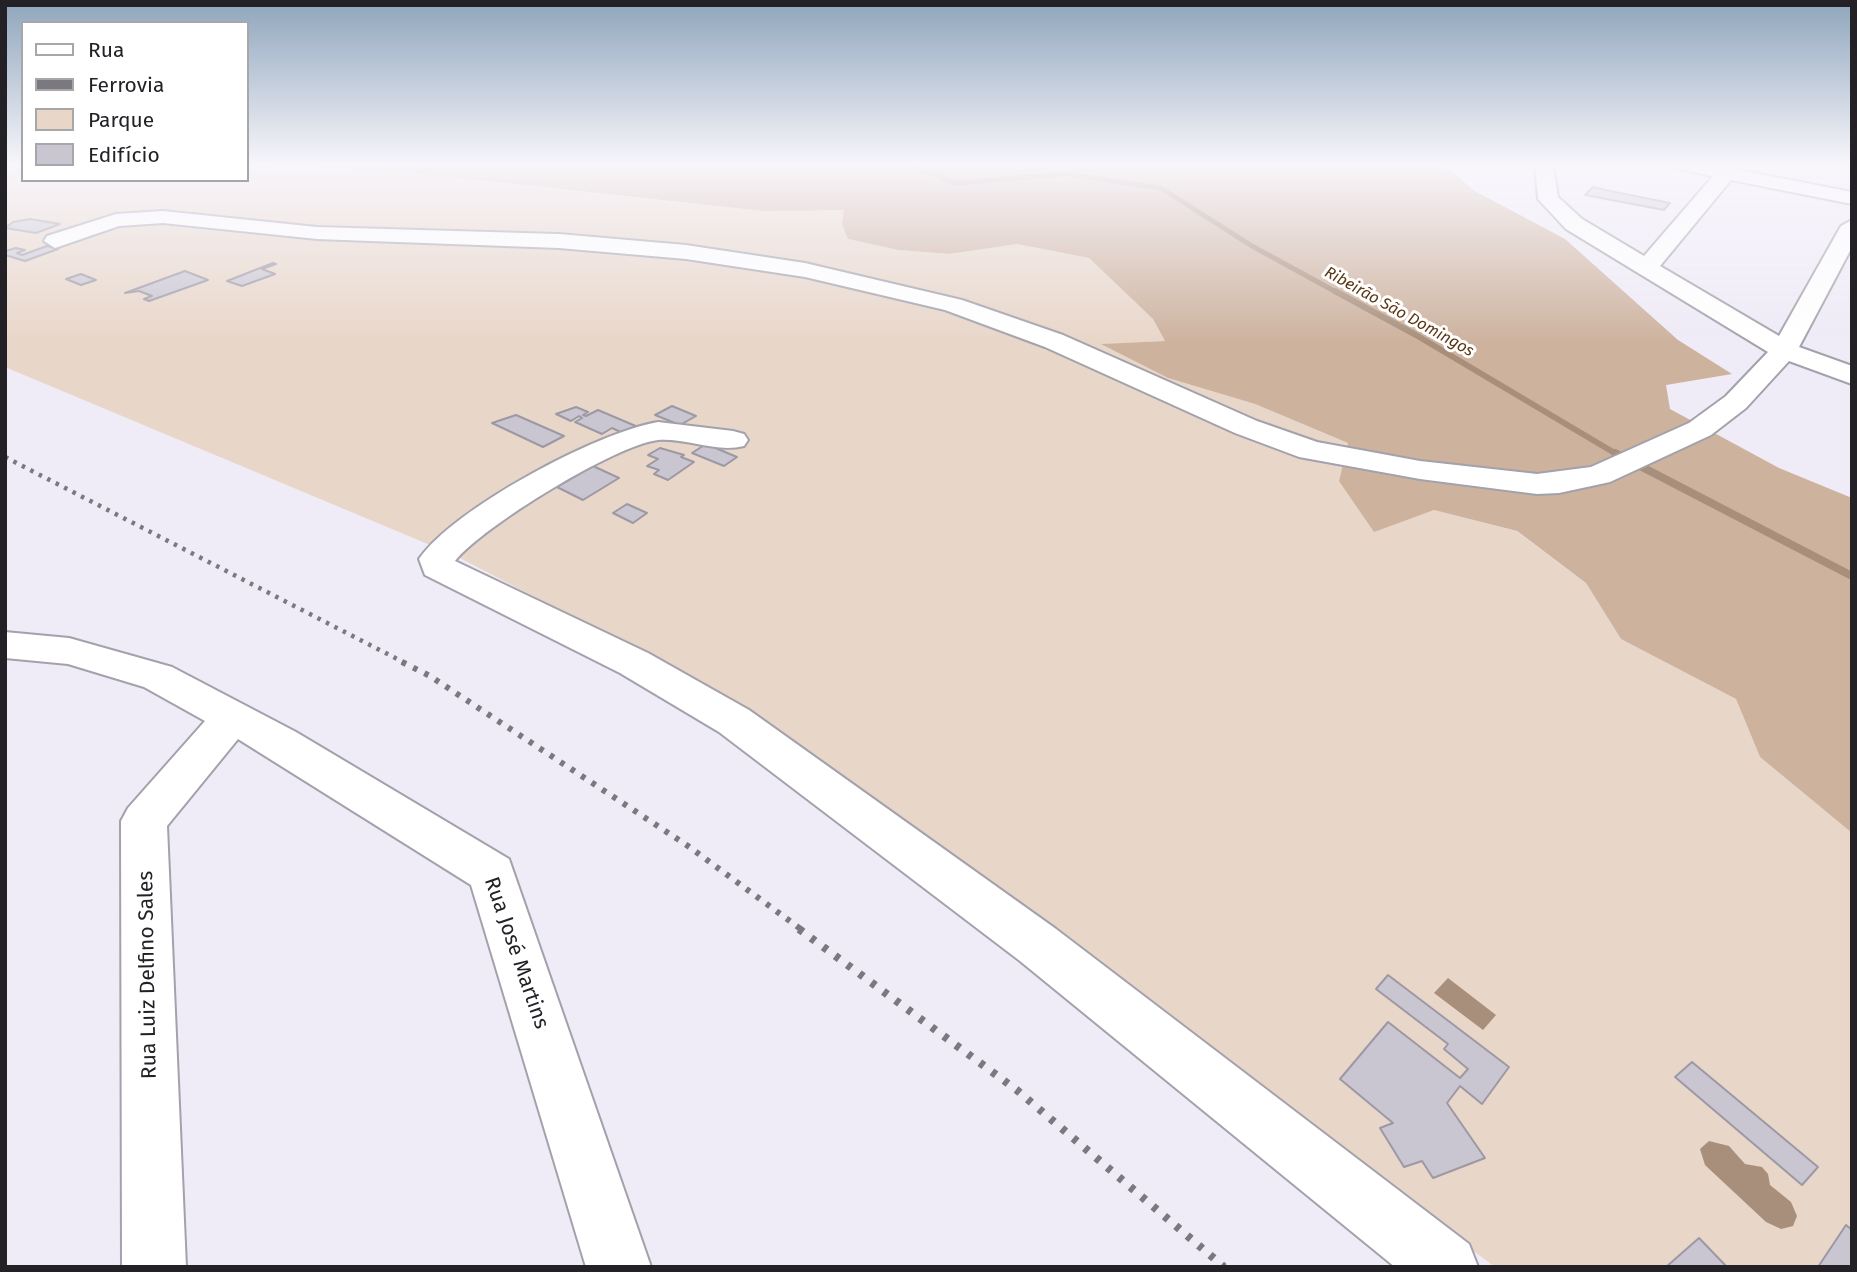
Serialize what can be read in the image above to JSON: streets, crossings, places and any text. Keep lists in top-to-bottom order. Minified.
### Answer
{"streets":{"street":["Rua José Martins","Rua Luiz Delfino Sales"]},"crossings":[["Rua José Martins","Rua Luiz Delfino Sales"]],"water":["Ribeirão São Domingos"],"legend":["Rua","Ferrovia","Parque","Edifício"]}
